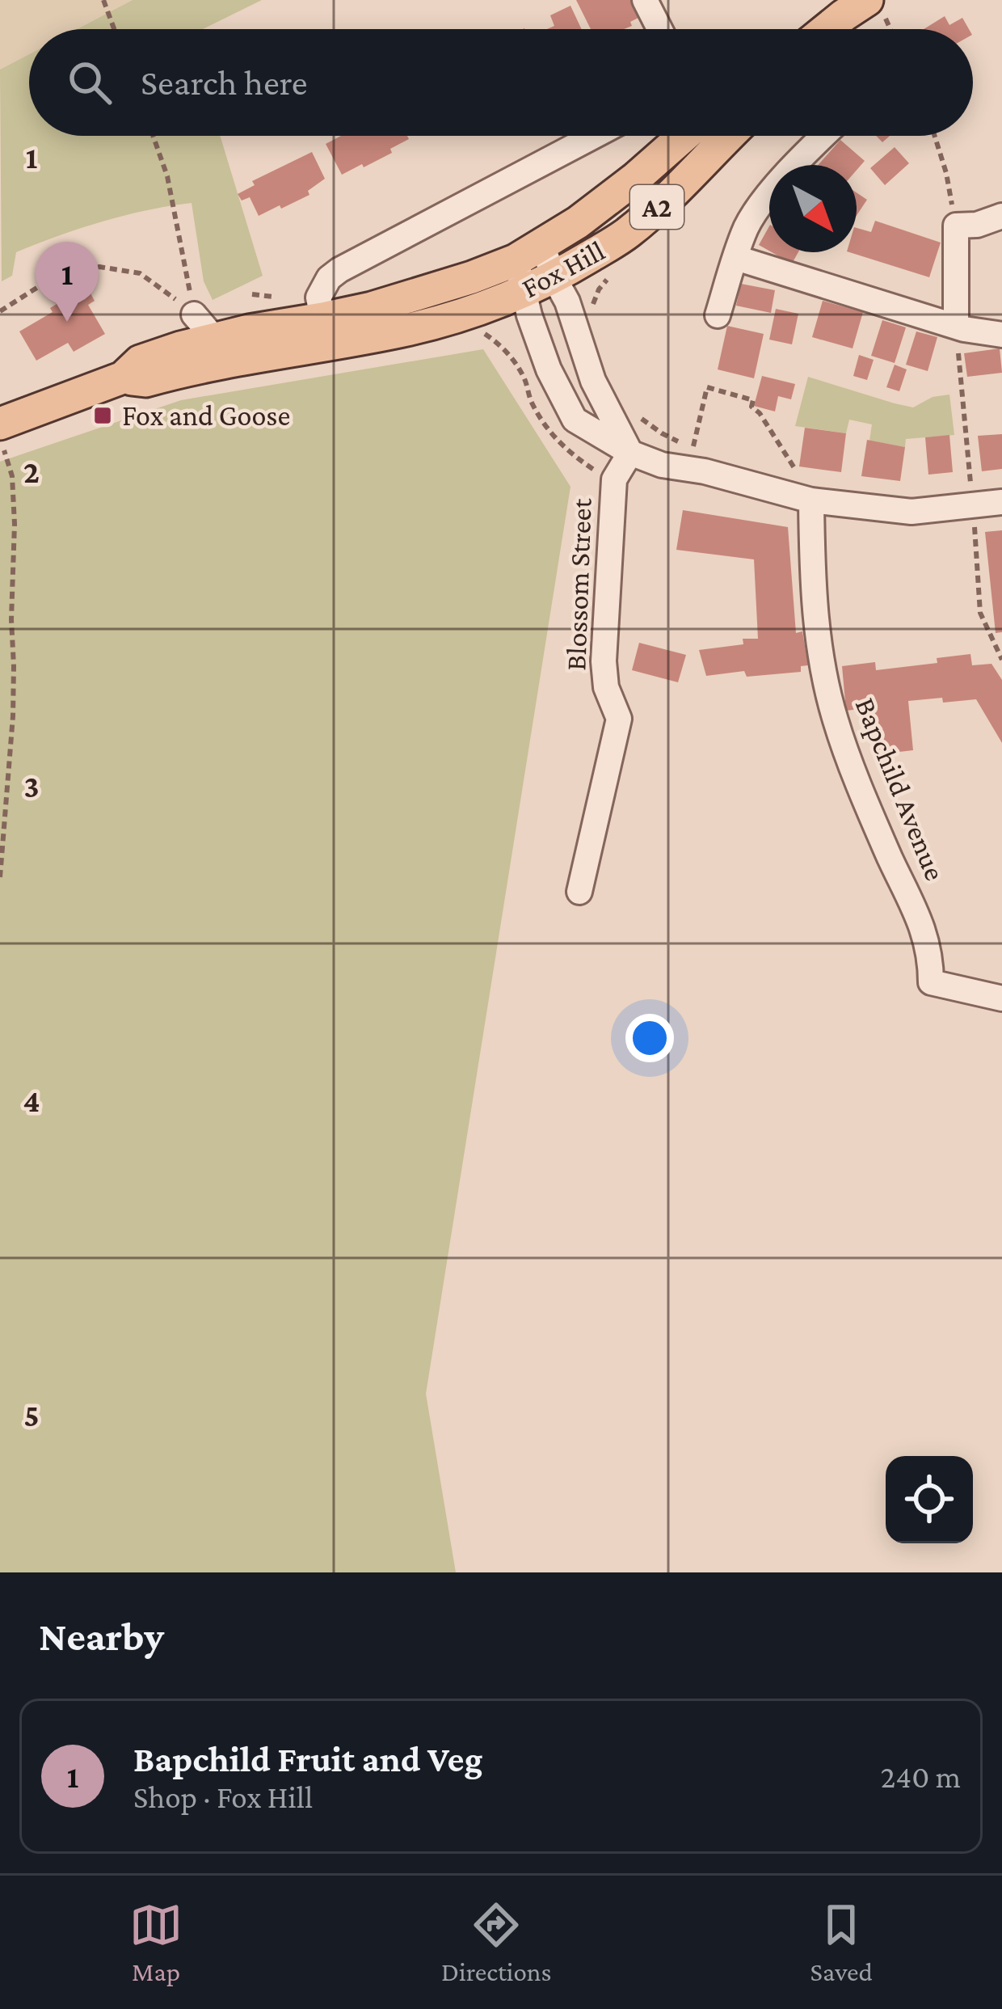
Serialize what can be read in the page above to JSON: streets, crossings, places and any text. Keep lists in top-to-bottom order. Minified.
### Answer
{"streets":{"main road":["A2","Fox Hill"],"street":["Blossom Street","Bapchild Avenue"]},"places":{"transit":["Fox and Goose"]},"north":"bottom right","page":{"search":"Search here","pins":"1","heading":"Nearby","list":[{"mark":"1","name":"Bapchild Fruit and Veg","note":"Shop · Fox Hill","value":"240 m"}],"nav":["Map","Directions","Saved"]},"grid":{"rows":["1","2","3","4","5"]}}
